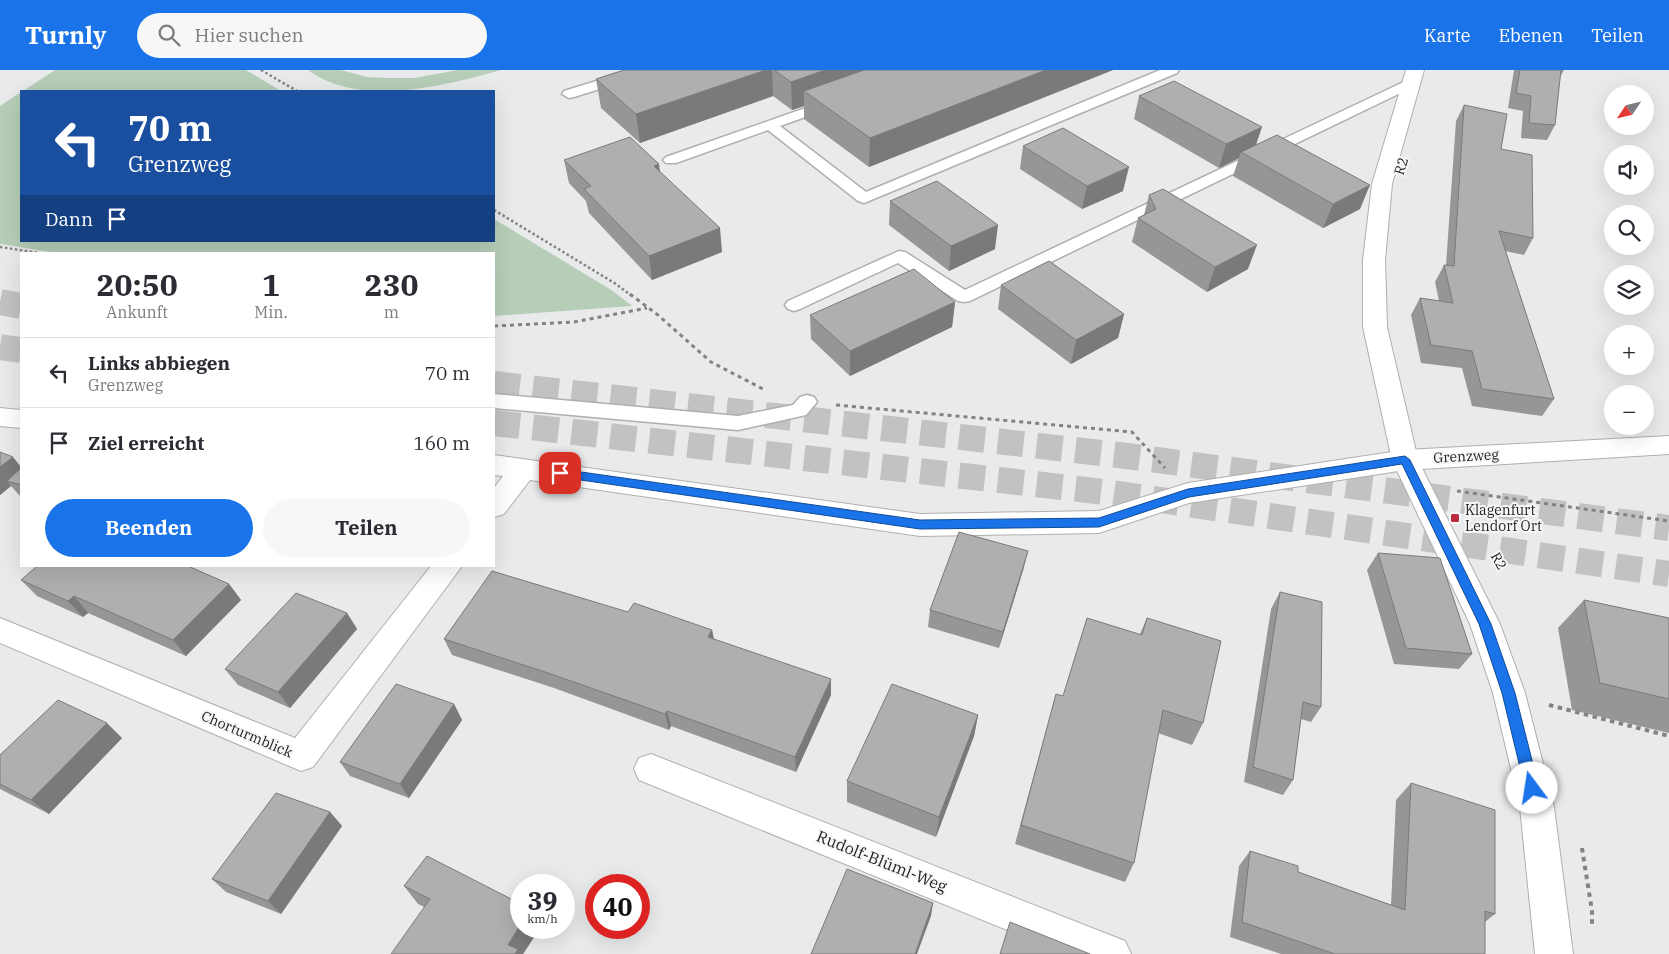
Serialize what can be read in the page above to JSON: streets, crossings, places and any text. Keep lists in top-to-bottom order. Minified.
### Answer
{"streets":{"street":["Grenzweg","Chorturmblick","Rudolf-Blüml-Weg"]},"places":{"transit":["Klagenfurt Lendorf Ort"]},"north":"bottom left","page":{"header":"Turnly","search":"Hier suchen","nav":["Karte","Ebenen","Teilen"],"map_buttons":["+","−"],"turn":["70 m","Grenzweg"],"then":"Dann","eta":["20:50","Ankunft","1","Min.","230","m"],"list":[{"name":"Links abbiegen","note":"Grenzweg","value":"70 m"},{"name":"Ziel erreicht","value":"160 m"}],"buttons":["Beenden","Teilen"],"speed":"39 km/h","limit":"40"}}
